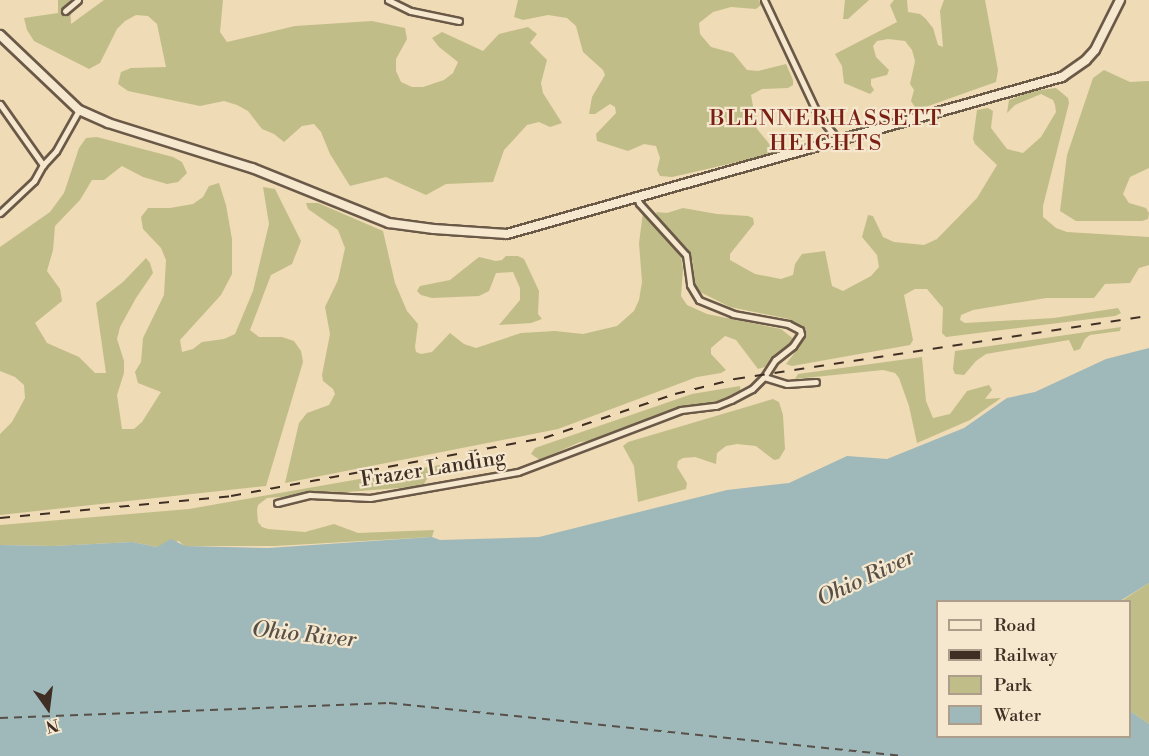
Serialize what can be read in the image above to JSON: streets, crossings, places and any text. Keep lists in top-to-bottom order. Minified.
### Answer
{"streets":{"street":["Frazer Landing"]},"districts":["BLENNERHASSETT HEIGHTS"],"water":["Ohio River"],"legend":["Road","Railway","Park","Water"],"north":"bottom"}
